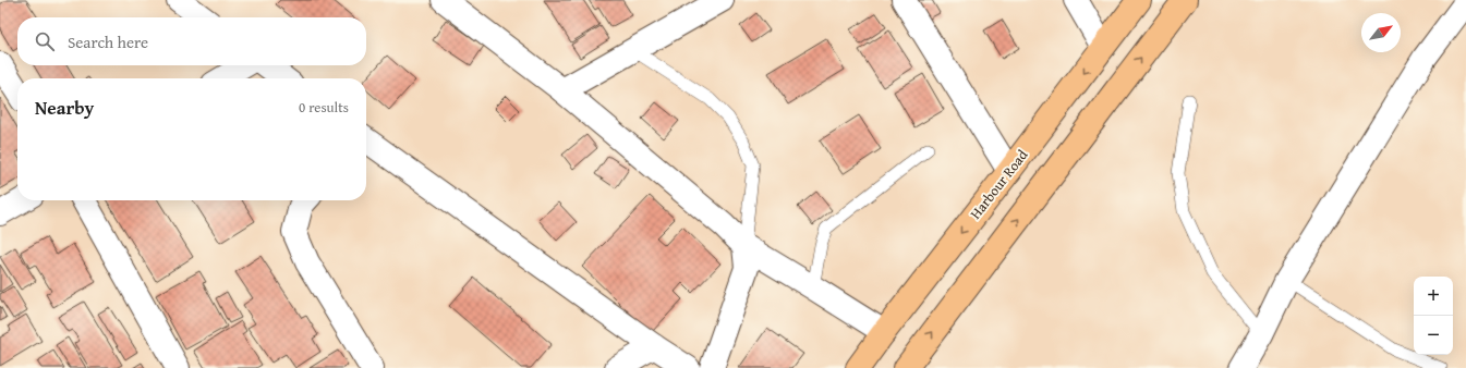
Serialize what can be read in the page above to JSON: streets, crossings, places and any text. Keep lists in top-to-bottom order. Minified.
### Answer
{"streets":{"highway":["Harbour Road"]},"north":"top right","page":{"search":"Search here","heading":["Nearby","0 results"],"map_buttons":["+","−"]}}
